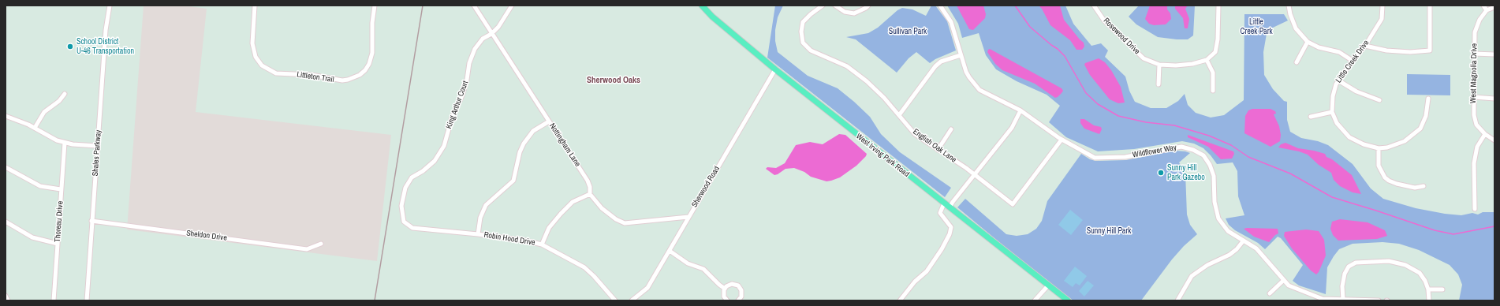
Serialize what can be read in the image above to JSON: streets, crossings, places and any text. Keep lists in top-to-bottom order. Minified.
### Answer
{"streets":{"main road":["West Irving Park Road"],"street":["Rosewood Drive","Little Creek Drive","West Magnolia Drive","Littleton Trail","King Arthur Court","Nottingham Lane","English Oak Lane","Wildflower Way","Shales Parkway","Sherwood Road","Thoreau Drive","Sheldon Drive","Robin Hood Drive"]},"crossings":[["King Arthur Court","Nottingham Lane"],["King Arthur Court","Robin Hood Drive"],["Nottingham Lane","Sherwood Road"],["English Oak Lane","Wildflower Way"],["Shales Parkway","Sheldon Drive"],["West Irving Park Road","Sherwood Road"]],"districts":["Sherwood Oaks"],"parks":["Little Creek Park","Sullivan Park","Sunny Hill Park"],"places":["School District U-46 Transportation","Sunny Hill Park Gazebo"]}
